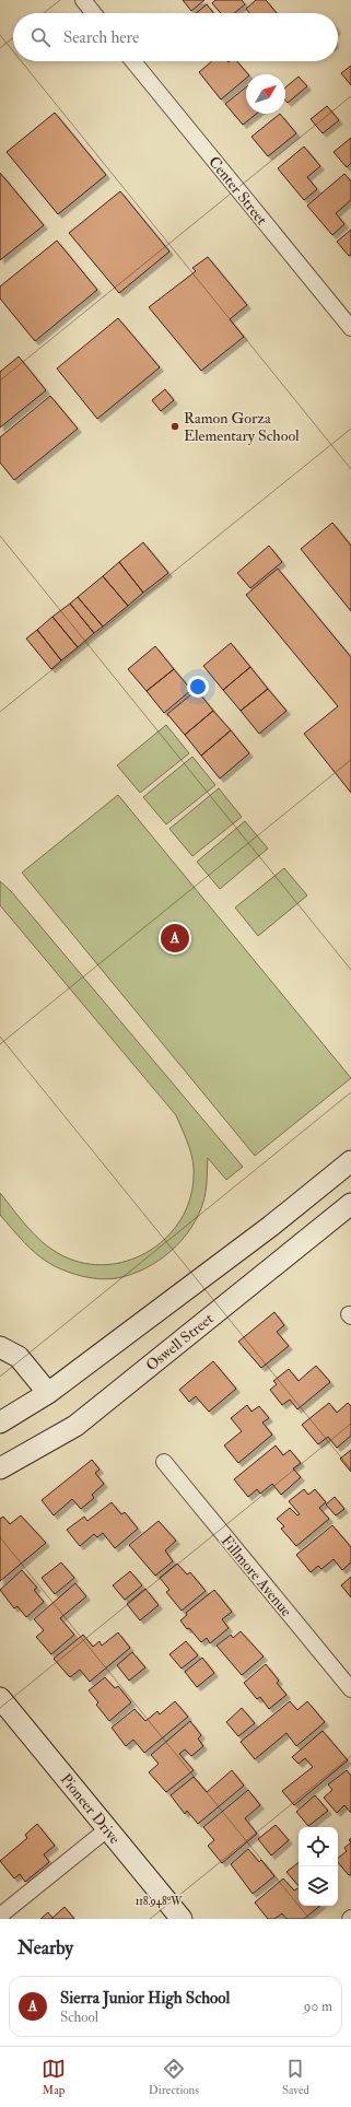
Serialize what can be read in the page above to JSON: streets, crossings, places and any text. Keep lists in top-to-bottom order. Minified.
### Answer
{"streets":{"main road":["Oswell Street","Pioneer Drive"],"street":["Center Street","Fillmore Avenue"]},"places":["Ramon Gorza Elementary School"],"north":"top right","page":{"search":"Search here","pins":"A","heading":"Nearby","list":[{"mark":"A","name":"Sierra Junior High School","note":"School","value":"90 m"}],"nav":["Map","Directions","Saved"]},"coordinates":["118.948°W"]}
